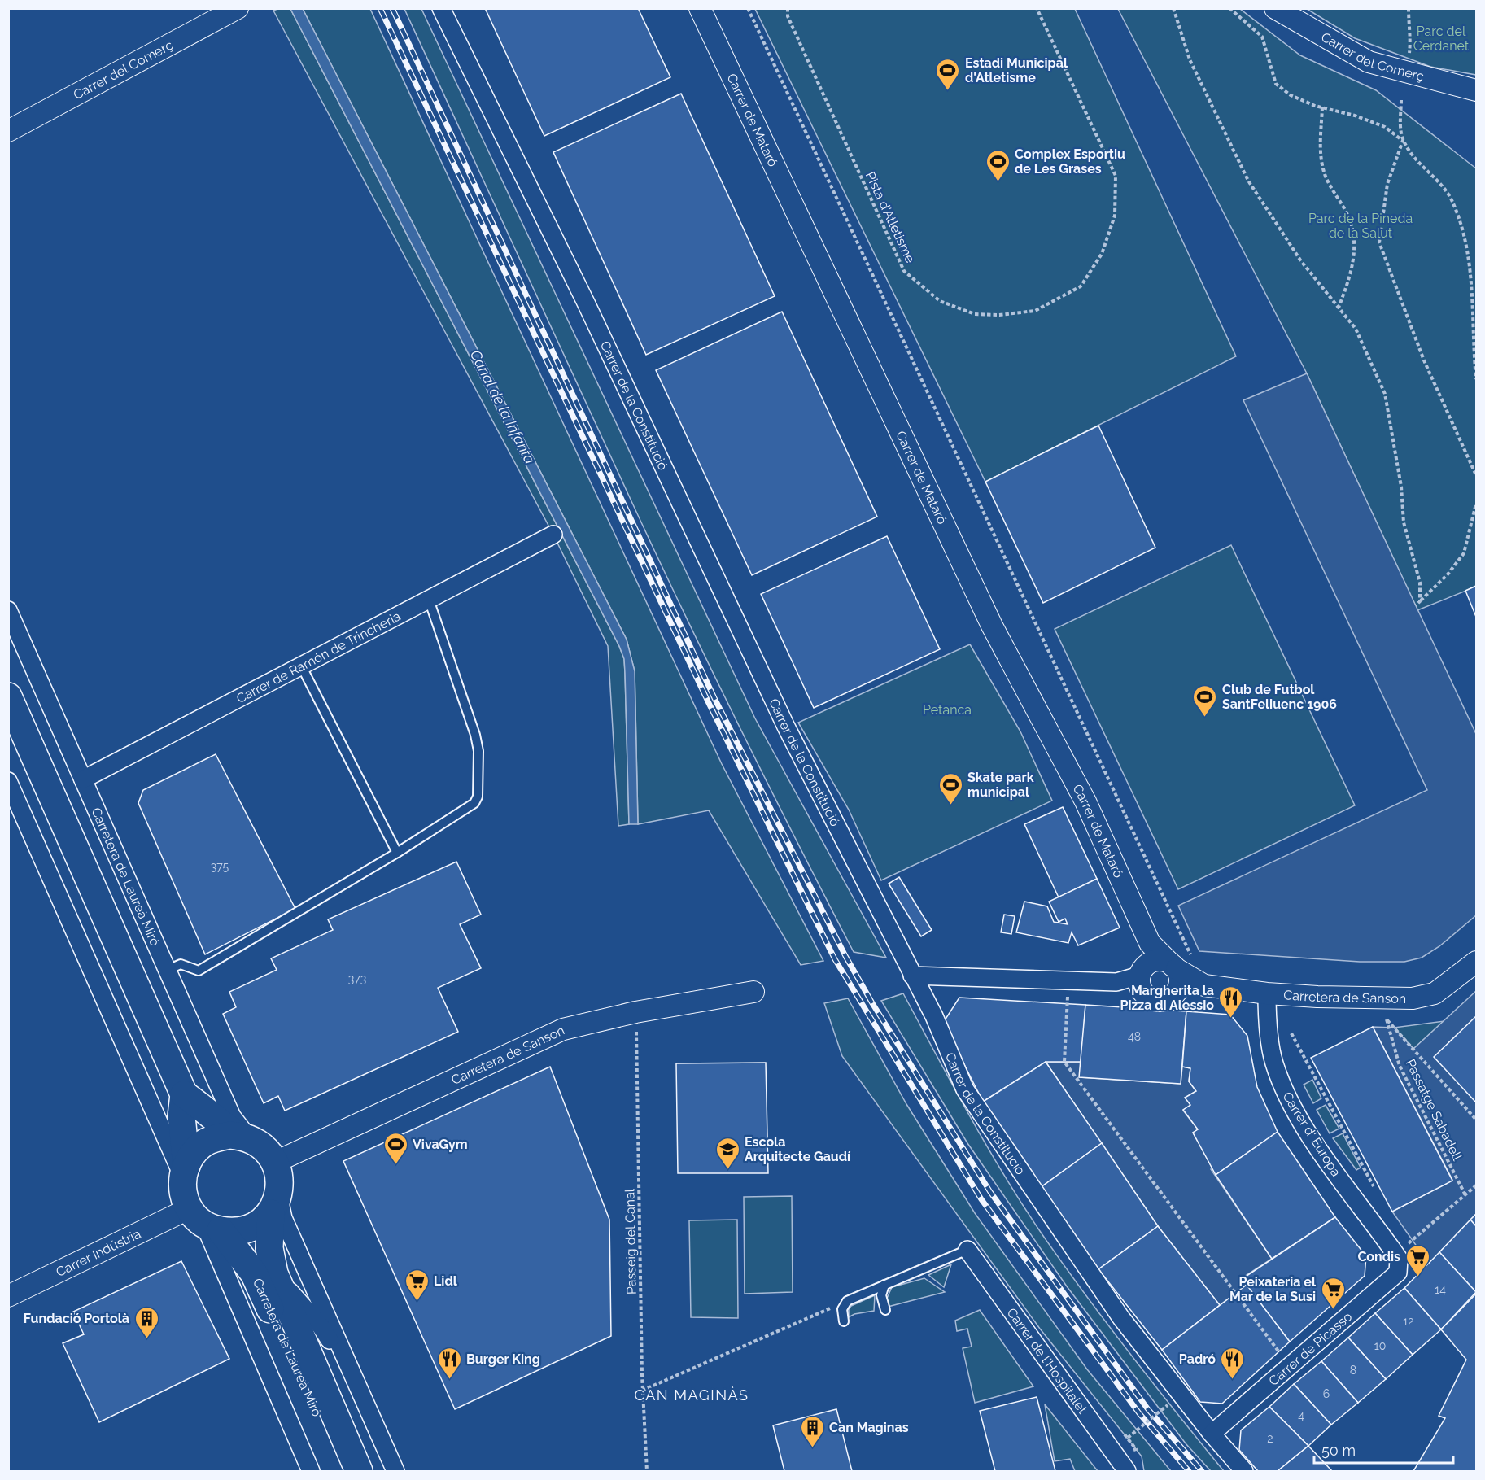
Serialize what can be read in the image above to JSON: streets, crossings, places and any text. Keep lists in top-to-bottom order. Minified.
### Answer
{"streets":{"main road":["Carretera de Laureà Miró"],"street":["Carrer del Comerç","Carrer de Mataró","Carrer de la Constitució","Carrer de Ramón de Trincheria","Carretera de Sanson","Carrer d' Europa","Carrer Indústria","Carrer de Picasso","Carrer de l'Hospitalet"],"path":["Pista d'Atletisme","Passatge Sabadell","Passeig del Canal"]},"crossings":[["Carrer de Mataró","Carretera de Sanson"],["Carrer de la Constitució","Carrer de Picasso"],["Carrer de Ramón de Trincheria","Carretera de Laureà Miró"],["Carretera de Laureà Miró","Carretera de Sanson"],["Carretera de Laureà Miró","Carrer Indústria"],["Carretera de Sanson","Carrer d' Europa"],["Carretera de Sanson","Passeig del Canal"],["Carretera de Sanson","Carrer Indústria"],["Carrer d' Europa","Carrer de Picasso"]],"districts":["CAN MAGINÀS"],"water":["Canal de la Infanta"],"parks":["Parc del Cerdanet","Parc de la Pineda de la Salut","Petanca"],"places":{"sports":["Estadi Municipal d'Atletisme","Complex Esportiu de Les Grases","Club de Futbol SantFeliuenc 1906","Skate park municipal","VivaGym"],"restaurant":["Margherita la Pizza di Alessio","Burger King","Padró"],"school or university":["Escola Arquitecte Gaudí"],"supermarket":["Condis","Lidl","Peixateria el Mar de la Susi"],"building":["Fundació Portolà","Can Maginas"]},"house_numbers":["375","373","48","14","12","10","8","6","4","2"],"scale_bar":"50 m"}
